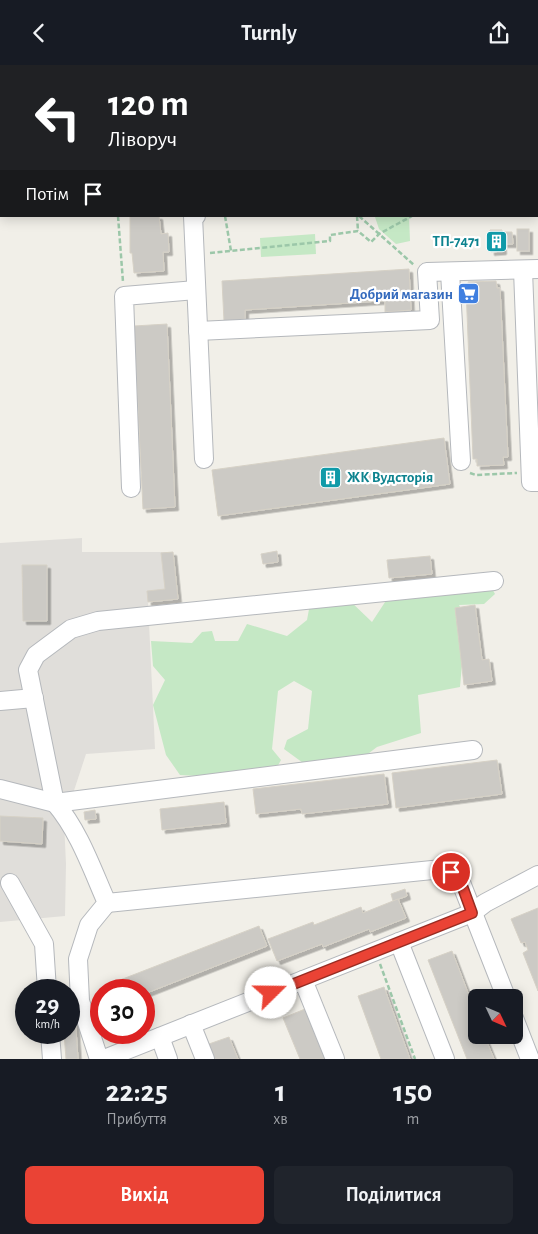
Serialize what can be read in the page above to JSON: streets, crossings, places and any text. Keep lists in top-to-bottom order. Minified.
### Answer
{"places":{"building":["ТП-7471","ЖК Вудсторія"],"supermarket":["Добрий магазин"]},"north":"bottom right","page":{"header":"Turnly","turn":["120 m","Ліворуч"],"then":"Потім","speed":"29 km/h","limit":"30","eta":["22:25","Прибуття","1","хв","150","m"],"buttons":["Вихід","Поділитися"]}}
